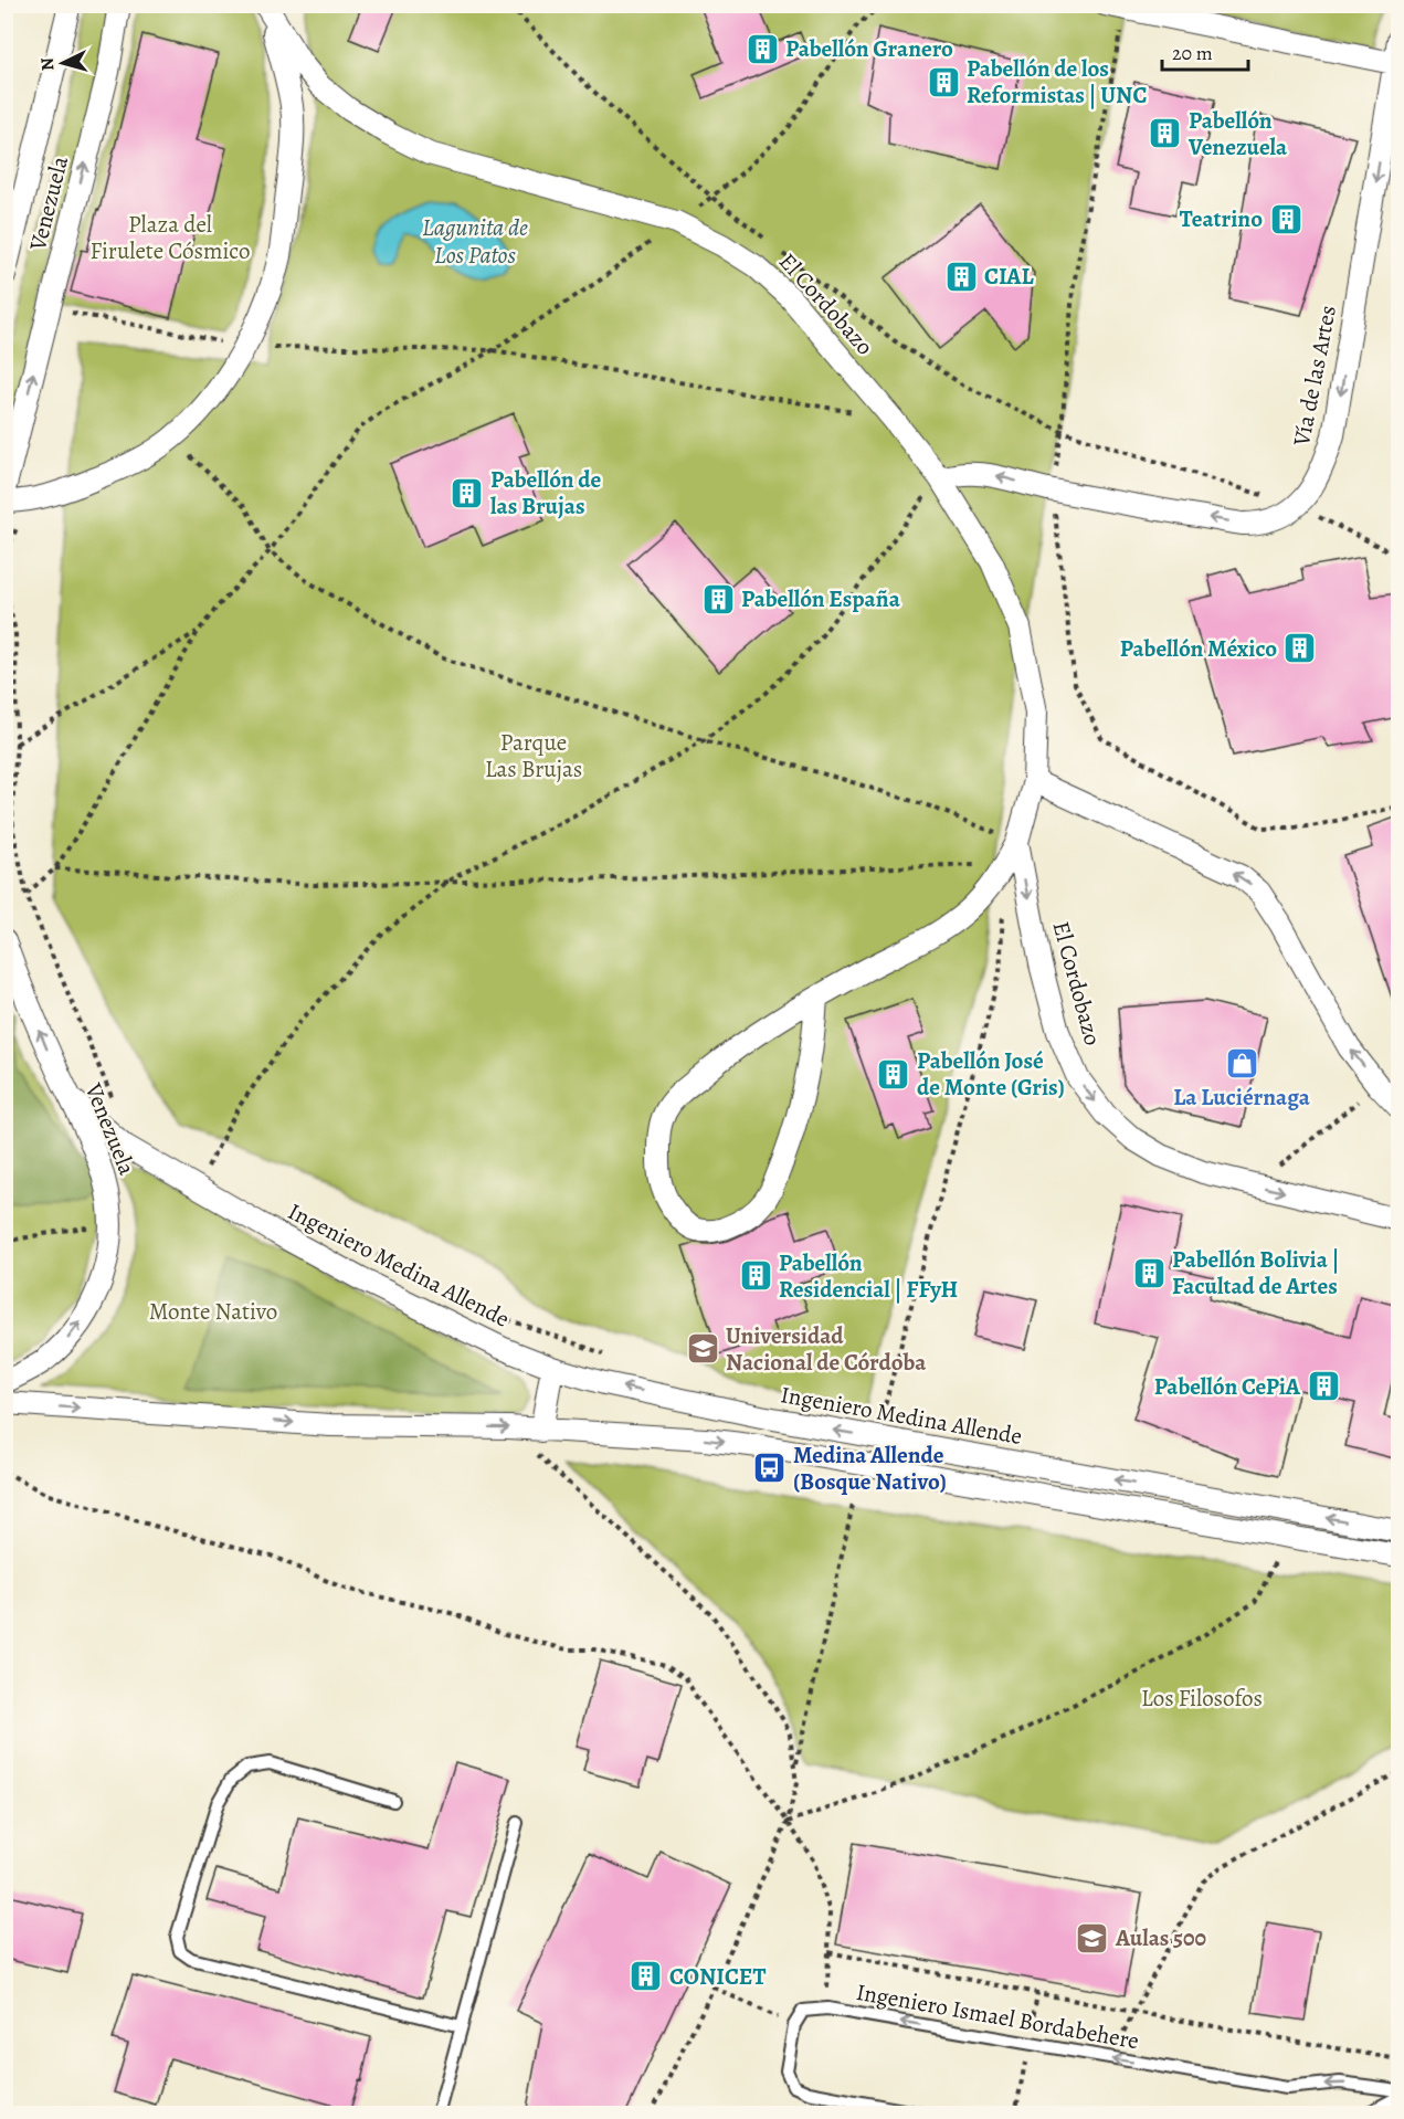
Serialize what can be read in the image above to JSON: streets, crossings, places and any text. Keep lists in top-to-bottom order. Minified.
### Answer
{"streets":{"street":["Venezuela","El Cordobazo","Vía de las Artes","Ingeniero Medina Allende"],"lane":["Ingeniero Ismael Bordabehere"]},"crossings":[["Venezuela","Ingeniero Medina Allende"]],"one_way":["Vía de las Artes","Ingeniero Ismael Bordabehere"],"water":["Lagunita de Los Patos"],"parks":["Plaza del Firulete Cósmico","Parque Las Brujas","Monte Nativo","Los Filosofos"],"places":{"building":["Pabellón Granero","Pabellón de los Reformistas | UNC","Pabellón Venezuela","Teatrino","CIAL","Pabellón de las Brujas","Pabellón España","Pabellón México","Pabellón José de Monte (Gris)","Pabellón Bolivia | Facultad de Artes","Pabellón Residencial | FFyH","Pabellón CePiA","CONICET"],"shop":["La Luciérnaga"],"school or university":["Universidad Nacional de Córdoba","Aulas 500"],"bus stop":["Medina Allende (Bosque Nativo)"]},"scale_bar":"20 m","north":"left"}
